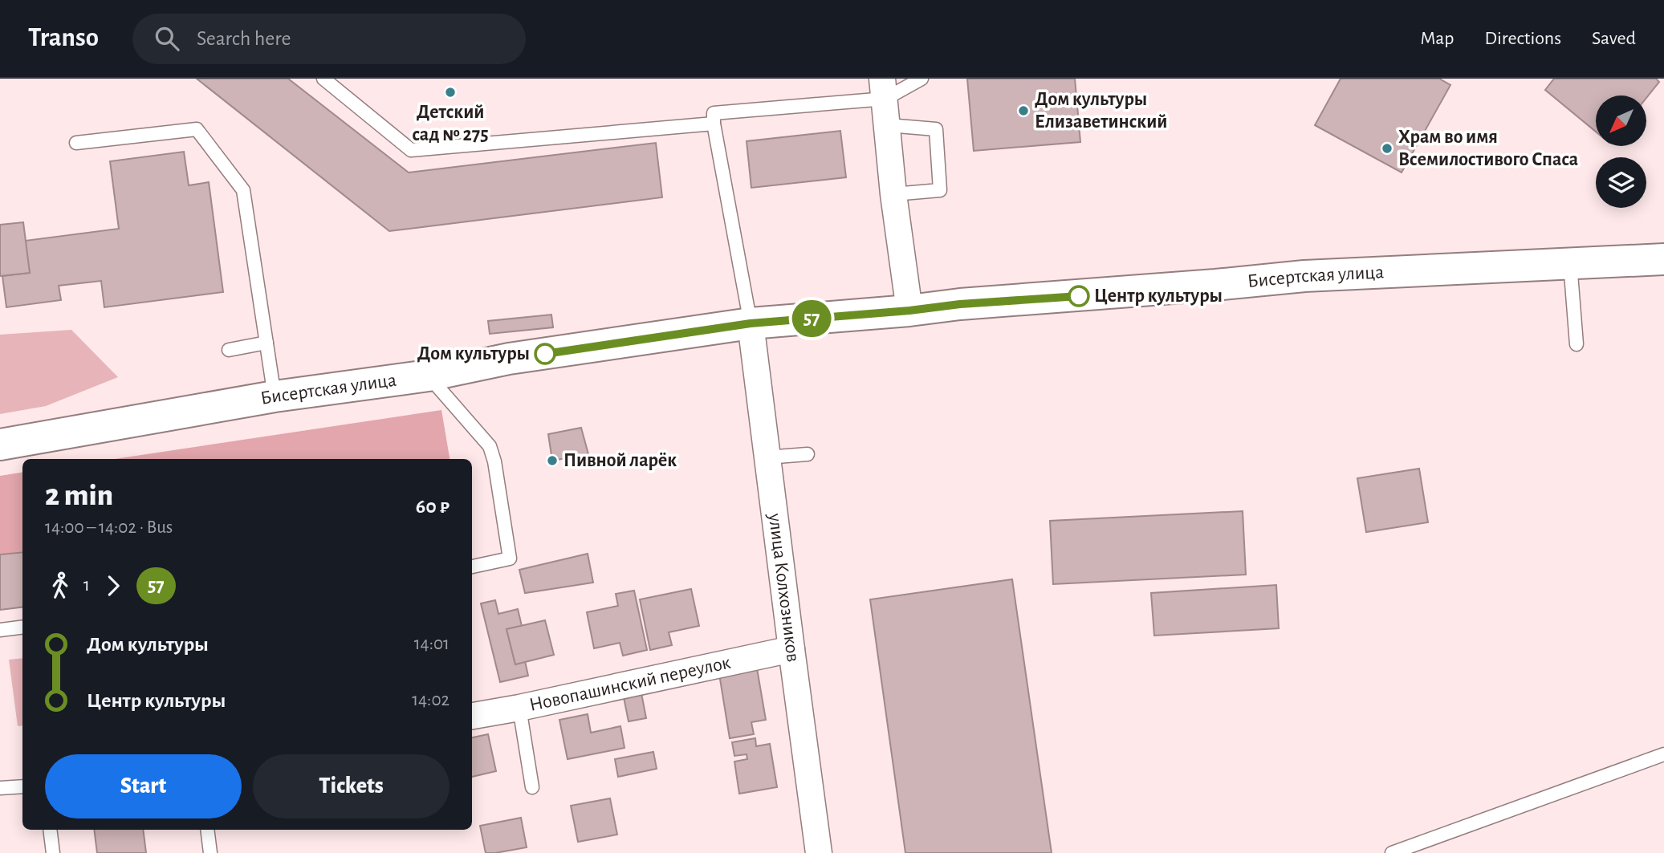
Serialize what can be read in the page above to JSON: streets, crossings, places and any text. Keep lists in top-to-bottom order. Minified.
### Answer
{"streets":{"main road":["Бисертская улица"],"street":["улица Колхозников","Новопашинский переулок"]},"crossings":[["Бисертская улица","улица Колхозников"],["улица Колхозников","Новопашинский переулок"]],"places":["Детский сад № 275","Дом культуры Елизаветинский","Храм во имя Всемилостивого Спаса","Центр культуры","Дом культуры","Пивной ларёк"],"lines":["bus line 57"],"north":"bottom left","page":{"header":"Transo","search":"Search here","nav":["Map","Directions","Saved"],"on_map":"57","heading":["2 min","14:00 – 14:02 · Bus","60 ₽"],"legs":["1","57"],"list":[{"name":"Дом культуры","value":"14:01"},{"name":"Центр культуры","value":"14:02"}],"buttons":["Start","Tickets"]}}
